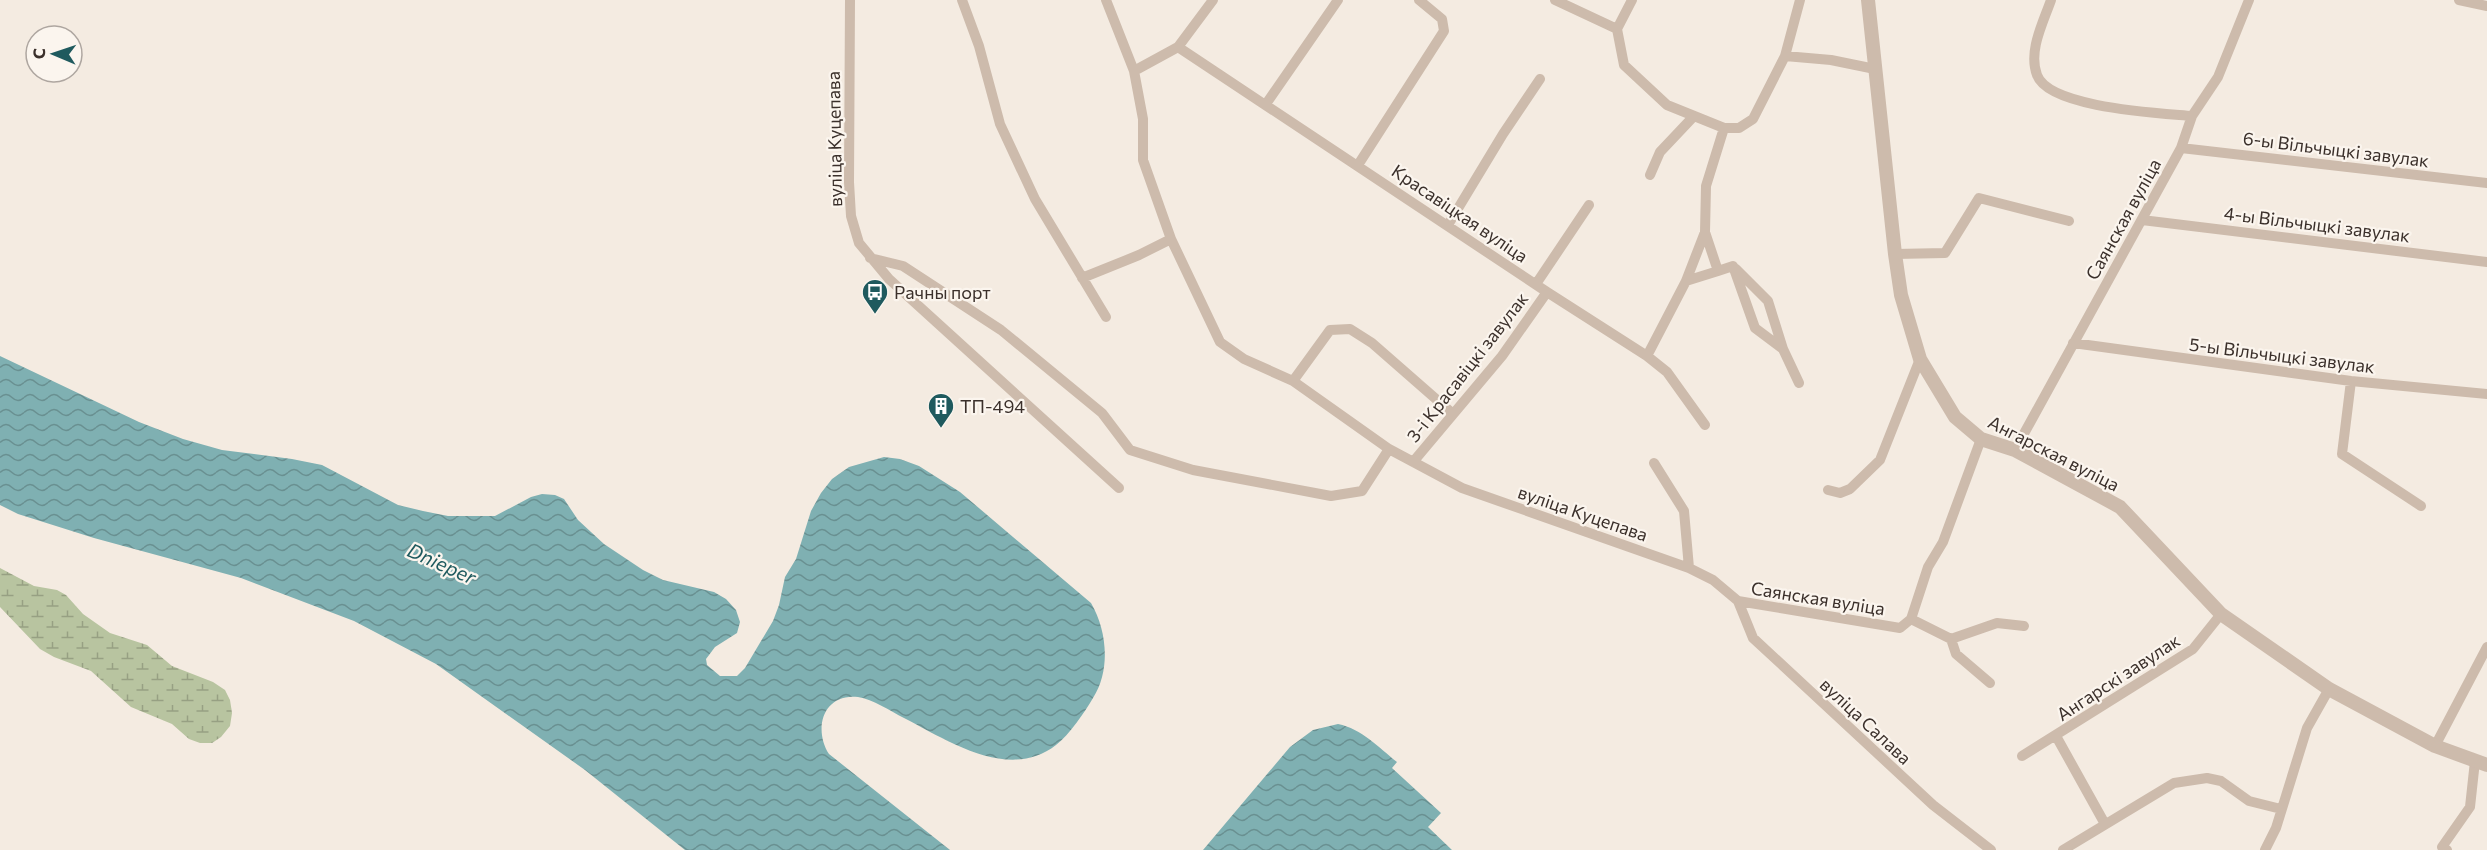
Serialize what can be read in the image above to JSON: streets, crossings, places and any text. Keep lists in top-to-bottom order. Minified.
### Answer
{"streets":{"street":["вуліца Куцепава","6-ы Вільчыцкі завулак","Красавіцкая вуліца","Саянская вуліца","4-ы Вільчыцкі завулак","5-ы Вільчыцкі завулак","3-і Красавіцкі завулак","Ангарская вуліца","Ангарскі завулак","вуліца Салава"]},"crossings":[["вуліца Куцепава","Саянская вуліца"],["вуліца Куцепава","3-і Красавіцкі завулак"],["вуліца Куцепава","вуліца Салава"],["6-ы Вільчыцкі завулак","Саянская вуліца"],["Красавіцкая вуліца","3-і Красавіцкі завулак"],["Саянская вуліца","4-ы Вільчыцкі завулак"],["Саянская вуліца","5-ы Вільчыцкі завулак"],["Саянская вуліца","Ангарская вуліца"],["Саянская вуліца","вуліца Салава"],["Ангарская вуліца","Ангарскі завулак"]],"water":["Dnieper"],"places":{"bus stop":["Рачны порт"],"building":["ТП-494"]},"north":"left"}
